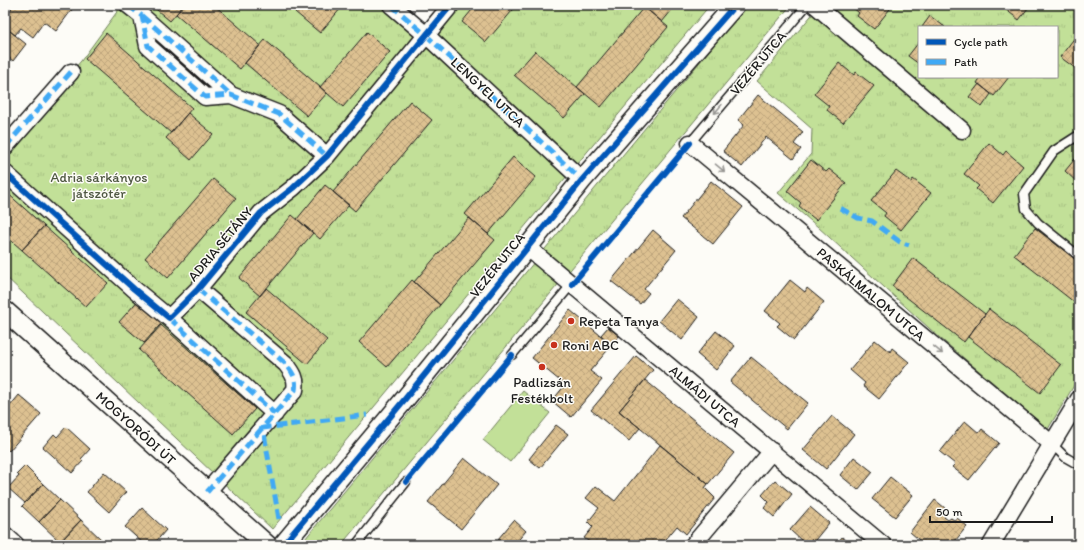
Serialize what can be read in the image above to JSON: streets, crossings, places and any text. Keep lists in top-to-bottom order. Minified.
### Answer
{"streets":{"street":["VEZÉR UTCA","LENGYEL UTCA","ADRIA SÉTÁNY","PASKÁLMALOM UTCA","ALMÁDI UTCA","MOGYORÓDI ÚT"]},"crossings":[["VEZÉR UTCA","LENGYEL UTCA"],["VEZÉR UTCA","PASKÁLMALOM UTCA"],["VEZÉR UTCA","ALMÁDI UTCA"],["LENGYEL UTCA","ADRIA SÉTÁNY"],["ADRIA SÉTÁNY","MOGYORÓDI ÚT"]],"one_way":["PASKÁLMALOM UTCA"],"parks":["Adria sárkányos játszótér"],"places":["Repeta Tanya","Roni ABC","Padlizsán Festékbolt"],"legend":["Cycle path","Path"],"scale_bar":"50 m"}
